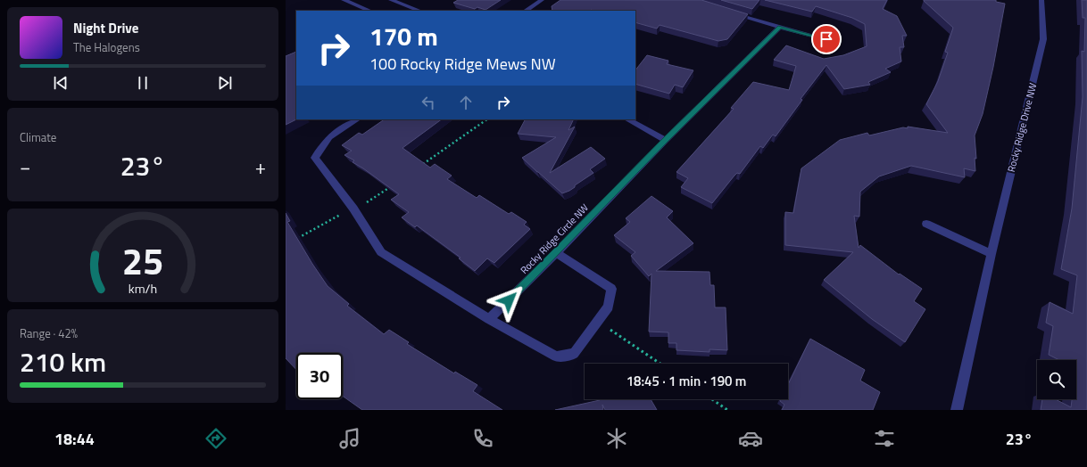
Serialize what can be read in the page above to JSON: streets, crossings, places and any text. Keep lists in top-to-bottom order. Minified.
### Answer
{"streets":{"street":["Rocky Ridge Drive NW","Rocky Ridge Circle NW"]},"page":{"turn":["170 m","100 Rocky Ridge Mews NW"],"song":["Night Drive","The Halogens"],"tile":["Climate",["Range · 42%","210 km"]],"heat":["−","23°","+"],"limit":"30","trip":"18:45 · 1 min · 190 m","tabs":["18:44","23°"],"gauge":["25","km/h"]}}
